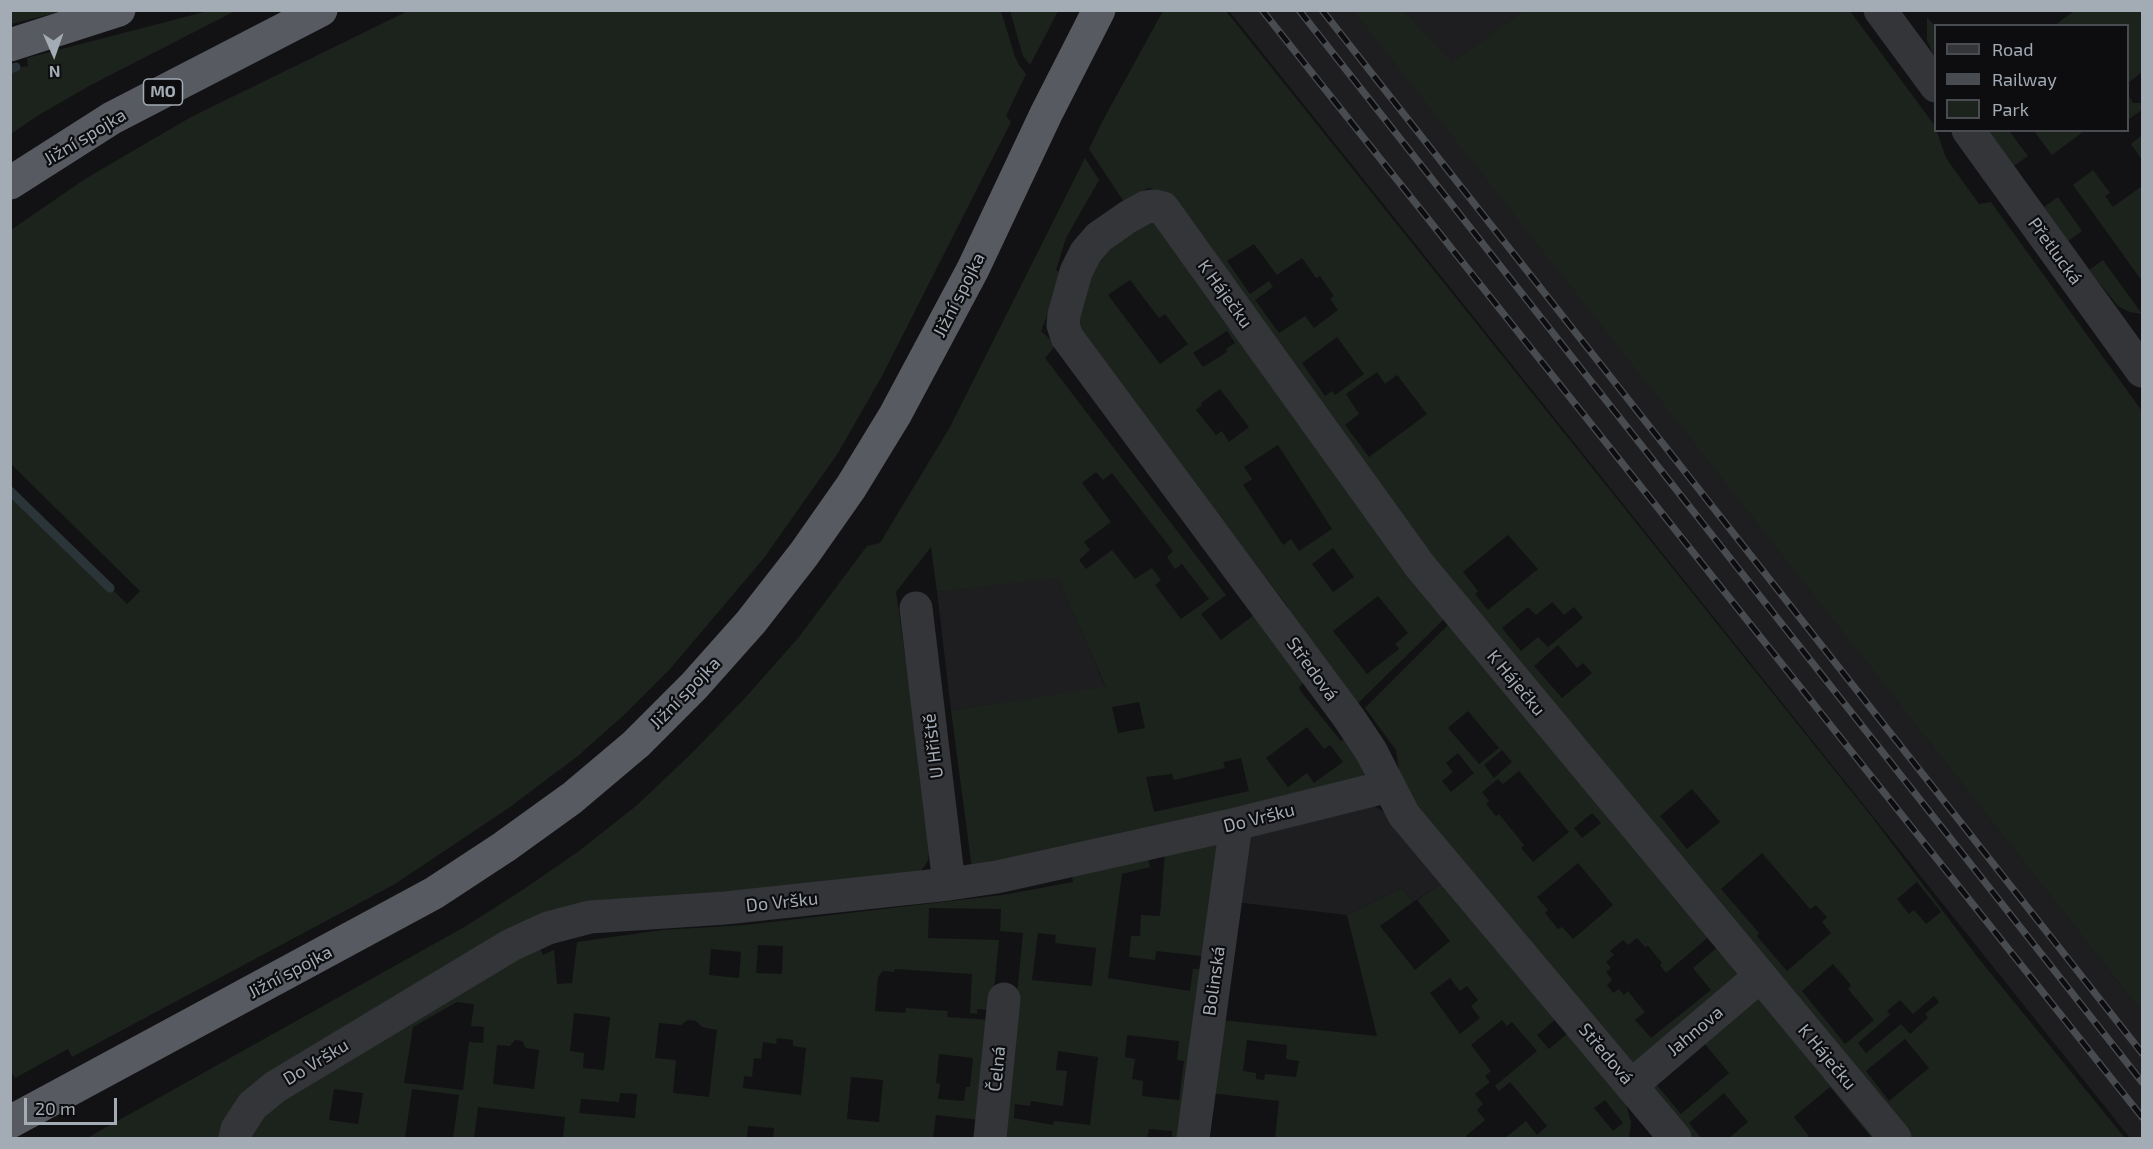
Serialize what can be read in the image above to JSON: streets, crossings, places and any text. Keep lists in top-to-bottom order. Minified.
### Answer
{"streets":{"highway":["MO","Jižní spojka"],"street":["Přetlucká","K Háječku","Středová","U Hřiště","Do Vršku","Bolinská","Jahnova","Čelná"]},"crossings":[["K Háječku","Středová"],["K Háječku","Jahnova"],["Středová","Do Vršku"],["Středová","Jahnova"],["U Hřiště","Do Vršku"],["Do Vršku","Bolinská"]],"legend":["Road","Railway","Park"],"scale_bar":"20 m","north":"bottom"}
